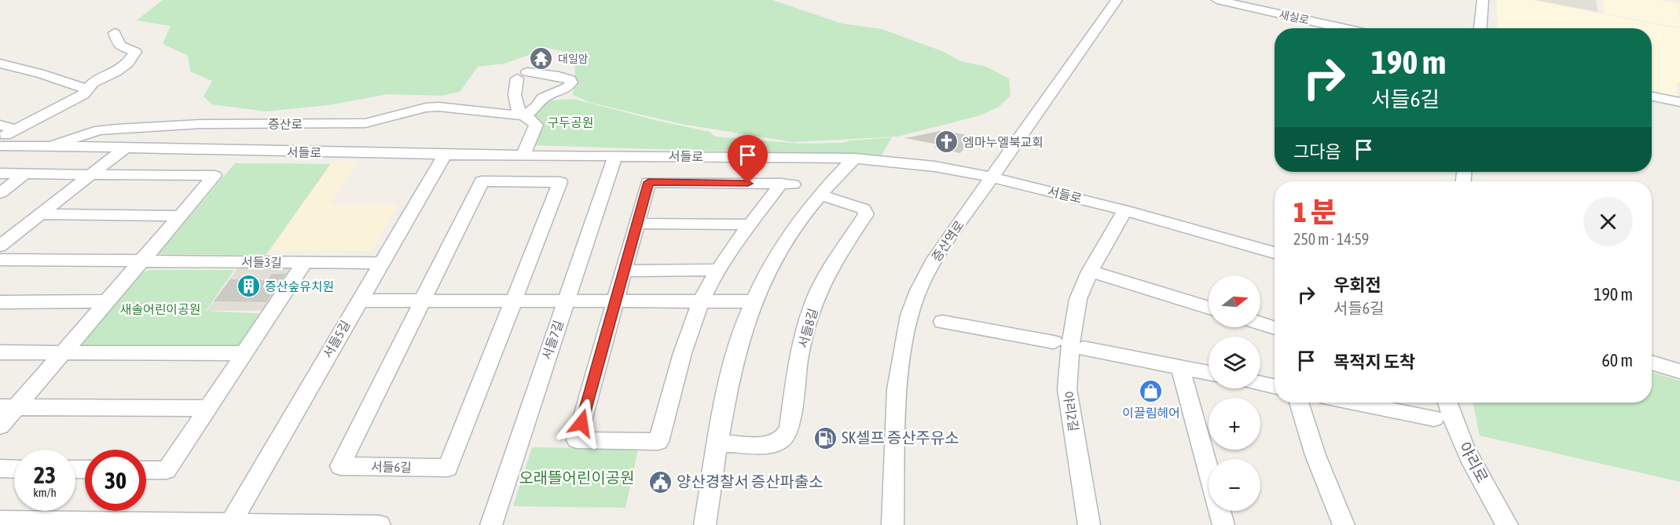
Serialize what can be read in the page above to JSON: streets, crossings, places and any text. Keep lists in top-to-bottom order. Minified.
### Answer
{"streets":{"street":["새실로","증산로","서들로","증산역로","서들3길","서들8길","서들5길","서들7길","야리2길","야리로","서들6길"]},"crossings":[["증산로","서들로"],["서들로","증산역로"],["서들로","서들5길"],["서들로","서들7길"],["서들로","야리2길"],["서들3길","서들5길"]],"parks":["구두공원","새솔어린이공원","오래뜰어린이공원"],"places":{"temple":["대일암"],"church":["엠마누엘북교회"],"building":["증산숲유치원"],"shop":["이끌림헤어"],"fuel station":["SK셀프 증산주유소"],"public building":["양산경찰서 증산파출소"]},"north":"right","page":{"turn":["190 m","서들6길"],"then":"그다음","heading":["1 분","250 m · 14:59"],"list":[{"name":"우회전","note":"서들6길","value":"190 m"},{"name":"목적지 도착","value":"60 m"}],"map_buttons":["+","−"],"speed":"23 km/h","limit":"30"}}
